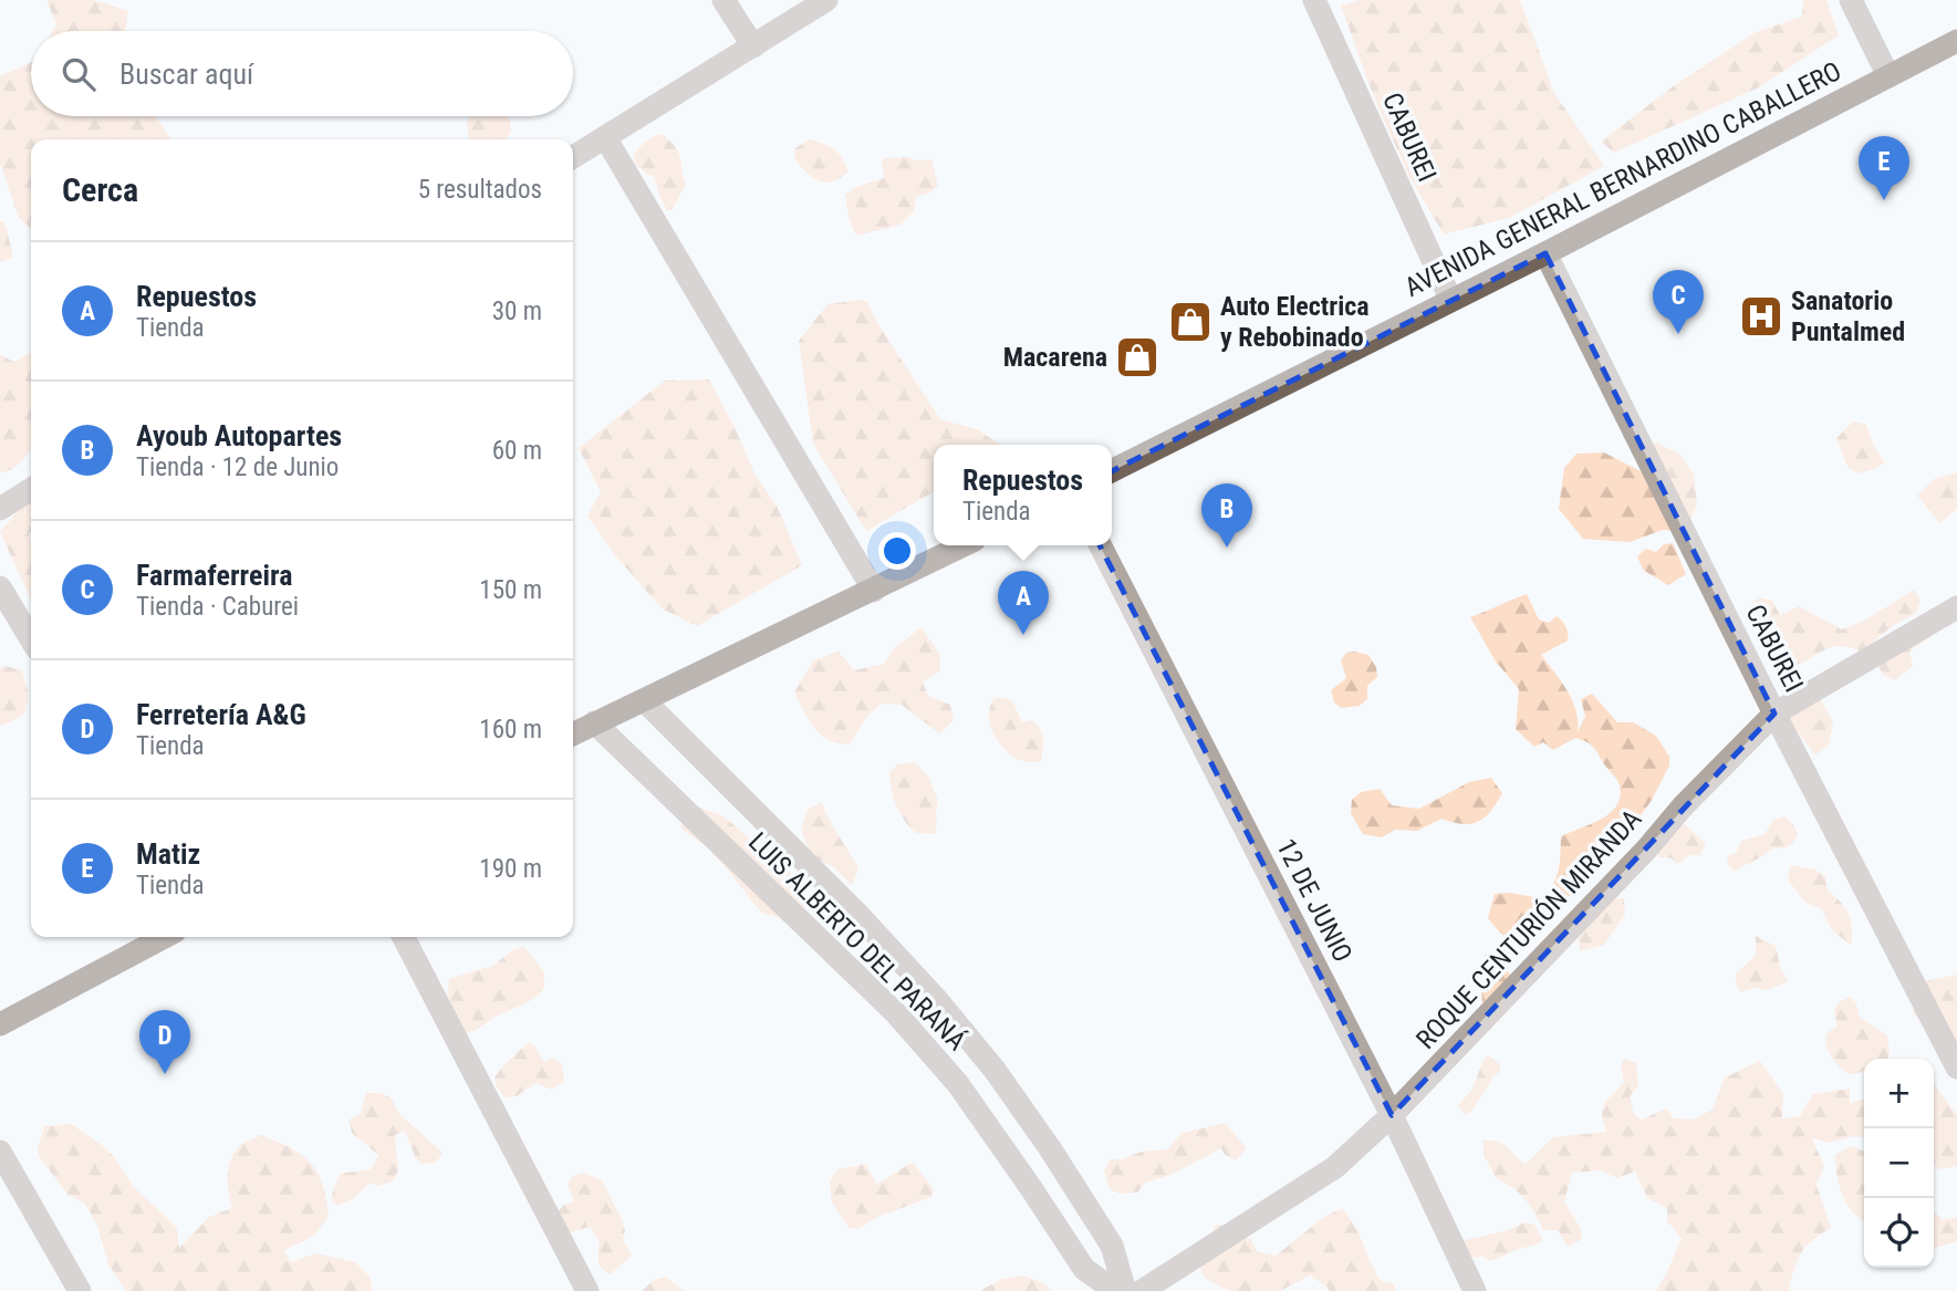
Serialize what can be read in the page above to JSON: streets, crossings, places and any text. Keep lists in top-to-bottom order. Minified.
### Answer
{"streets":{"main road":["AVENIDA GENERAL BERNARDINO CABALLERO"],"street":["CABUREI","12 DE JUNIO","ROQUE CENTURIÓN MIRANDA","LUIS ALBERTO DEL PARANÁ"]},"crossings":[["CABUREI","AVENIDA GENERAL BERNARDINO CABALLERO"],["CABUREI","ROQUE CENTURIÓN MIRANDA"],["12 DE JUNIO","ROQUE CENTURIÓN MIRANDA"]],"places":{"hospital":["Sanatorio Puntalmed"],"shop":["Auto Electrica y Rebobinado","Macarena"]},"page":{"search":"Buscar aquí","pins":["E","C","B","A","D"],"heading":["Cerca","5 resultados"],"list":[{"mark":"A","name":"Repuestos","note":"Tienda","value":"30 m"},{"mark":"B","name":"Ayoub Autopartes","note":"Tienda · 12 de Junio","value":"60 m"},{"mark":"C","name":"Farmaferreira","note":"Tienda · Caburei","value":"150 m"},{"mark":"D","name":"Ferretería A&G","note":"Tienda","value":"160 m"},{"mark":"E","name":"Matiz","note":"Tienda","value":"190 m"}],"popup":["Repuestos","Tienda"],"map_buttons":["+","−"]}}
